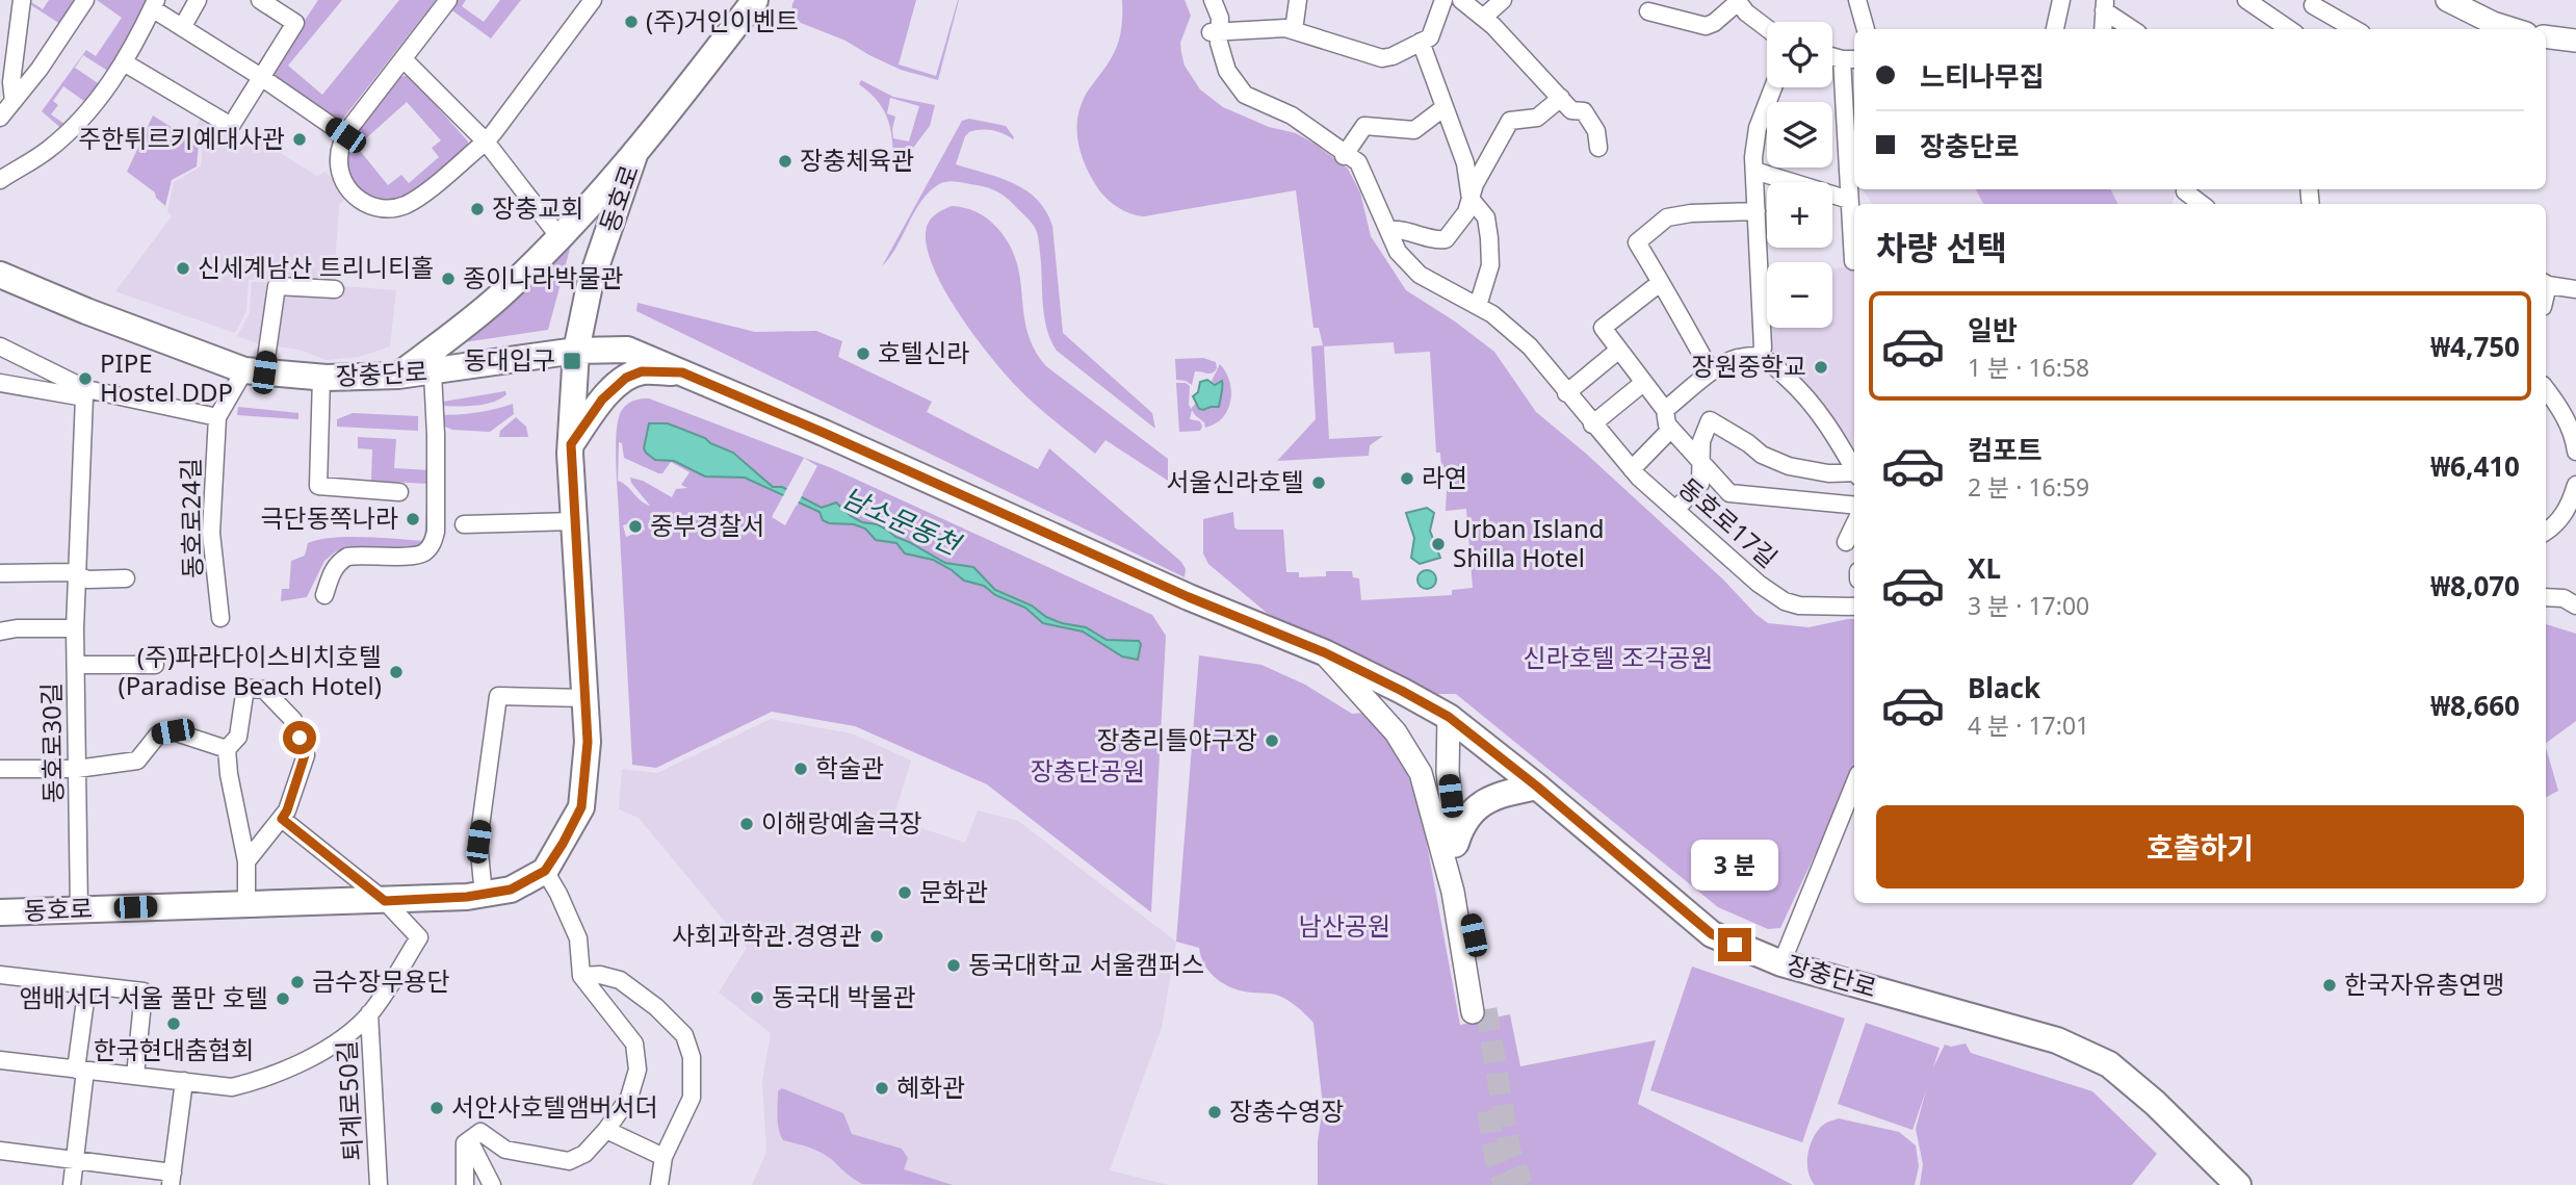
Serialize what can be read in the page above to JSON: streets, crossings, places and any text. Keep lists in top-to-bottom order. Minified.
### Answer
{"streets":{"main road":["동호로","장충단로"],"street":["동호로24길","동호로17길","동호로30길","퇴계로50길"]},"crossings":[["동호로","장충단로"],["동호로","동호로30길"],["장충단로","동호로24길"]],"water":["남소문동천"],"parks":["신라호텔 조각공원","장충단공원","남산공원"],"places":{"other":["(주)거인이벤트","주한튀르키예대사관","장충체육관","장충교회","신세계남산 트리니티홀","종이나라박물관","호텔신라","장원중학교","PIPE Hostel DDP","라연","서울신라호텔","극단동쪽나라","중부경찰서","Urban Island Shilla Hotel","(주)파라다이스비치호텔 (Paradise Beach Hotel)","장충리틀야구장","학술관","이해랑예술극장","문화관","사회과학관.경영관","동국대학교 서울캠퍼스","금수장무용단","한국자유총연맹","동국대 박물관","앰배서더 서울 풀만 호텔","한국현대춤협회","혜화관","서안사호텔앰버서더","장충수영장"],"transit":["동대입구"]},"page":{"map_buttons":["+","−"],"banner":["느티나무집","장충단로"],"heading":"차량 선택","list":[{"name":"일반","note":"1 분 · 16:58","value":"₩4,750"},{"name":"컴포트","note":"2 분 · 16:59","value":"₩6,410"},{"name":"XL","note":"3 분 · 17:00","value":"₩8,070"},{"name":"Black","note":"4 분 · 17:01","value":"₩8,660"}],"buttons":"호출하기","bubble":"3 분"}}
